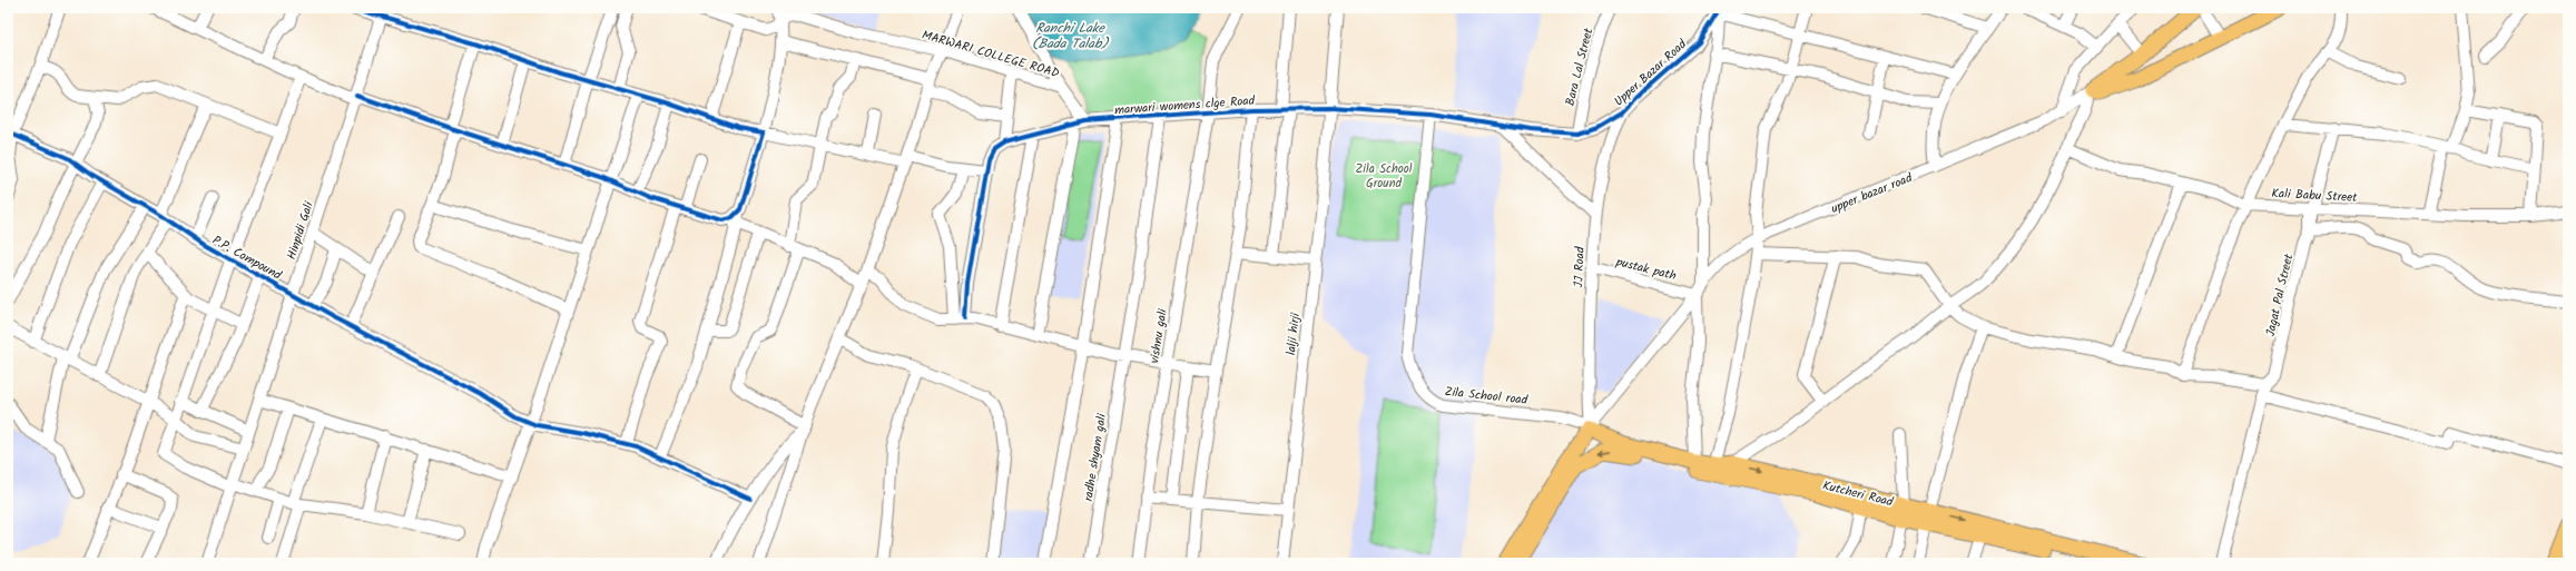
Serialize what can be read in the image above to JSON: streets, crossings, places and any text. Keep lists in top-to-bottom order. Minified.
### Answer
{"streets":{"main road":["upper bazar road","Kutcheri Road"],"street":["MARWARI COLLEGE ROAD","Bara Lal Street","Upper Bazar Road","marwari womens clge Road","Kali Babu Street","Hinpidi Gali","P.P. Compound","JJ Road","pustak path","Jagat Pal Street","lalji hirji","vishnu gali","Zila School road","radhe shyam gali"]},"crossings":[["MARWARI COLLEGE ROAD","marwari womens clge Road"],["Bara Lal Street","Upper Bazar Road"],["Bara Lal Street","marwari womens clge Road"],["Upper Bazar Road","marwari womens clge Road"],["Upper Bazar Road","JJ Road"],["marwari womens clge Road","lalji hirji"],["marwari womens clge Road","vishnu gali"],["marwari womens clge Road","Zila School road"],["marwari womens clge Road","radhe shyam gali"],["upper bazar road","JJ Road"],["upper bazar road","pustak path"],["upper bazar road","Zila School road"],["upper bazar road","Kutcheri Road"],["Kali Babu Street","Jagat Pal Street"],["Hinpidi Gali","P.P. Compound"],["JJ Road","pustak path"],["JJ Road","Zila School road"],["JJ Road","Kutcheri Road"],["Zila School road","Kutcheri Road"]],"water":["Ranchi Lake (Bada Talab)"],"parks":["Zila School Ground"]}
